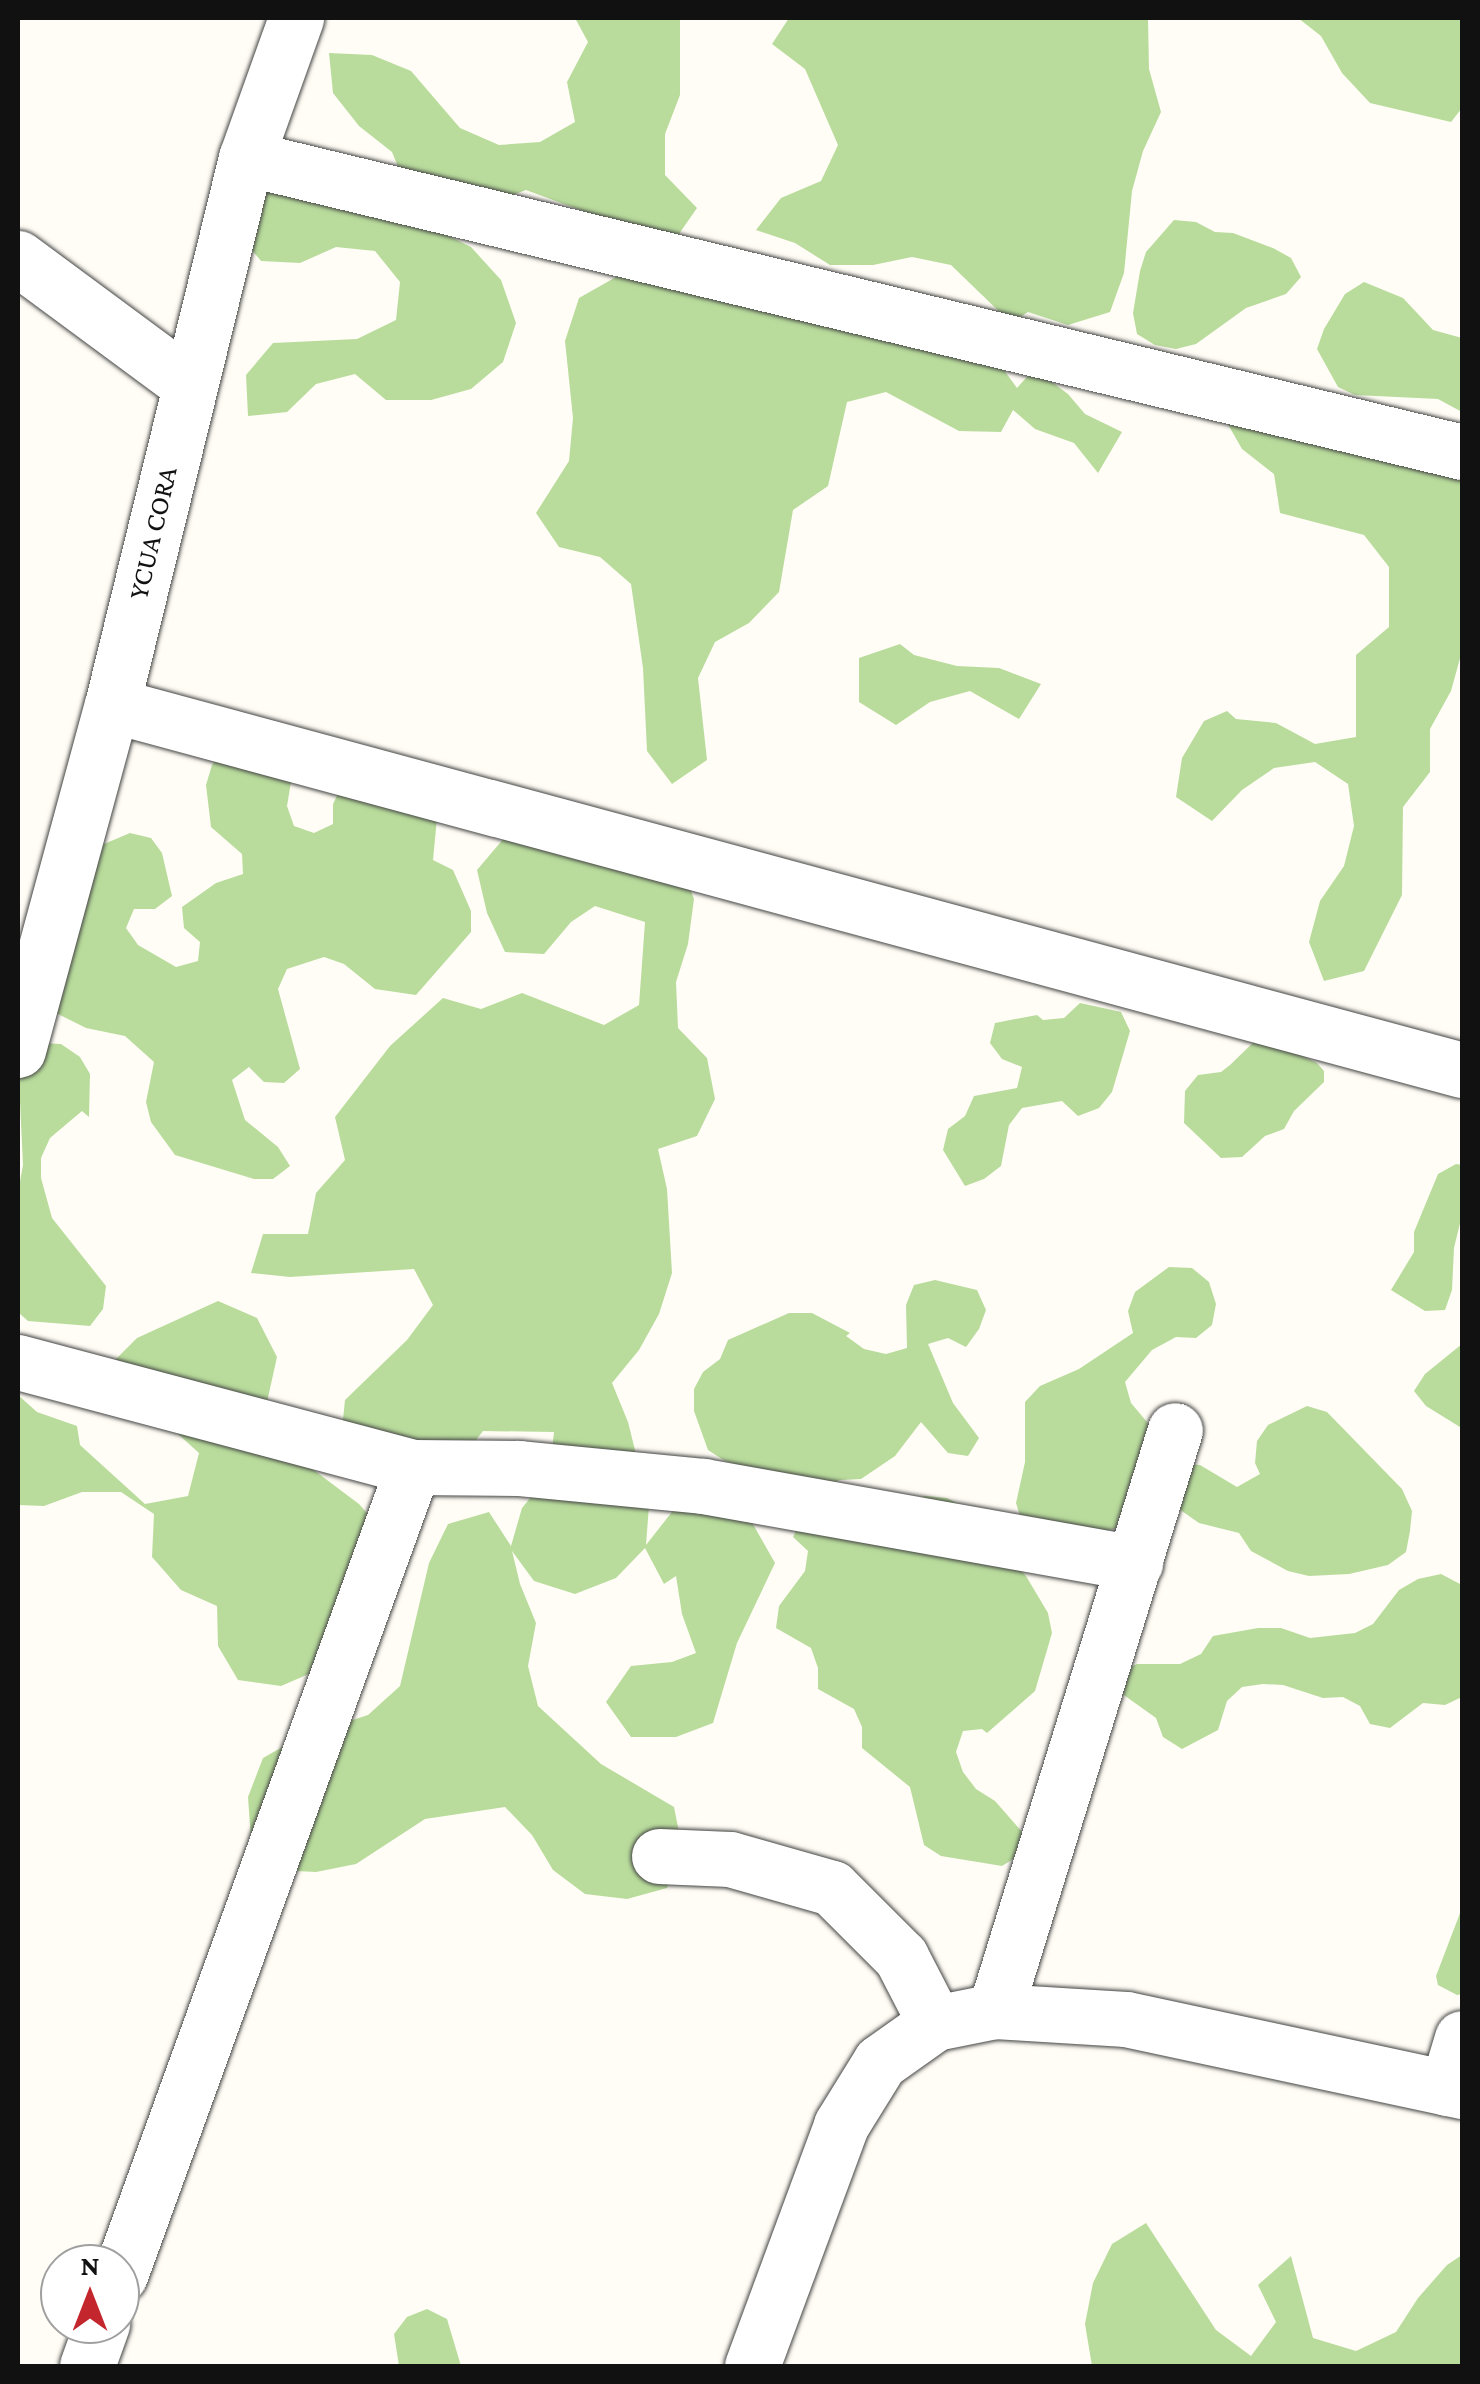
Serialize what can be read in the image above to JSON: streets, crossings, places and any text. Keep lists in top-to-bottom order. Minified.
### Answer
{"streets":{"street":["YCUA CORA"]},"north":"top"}
